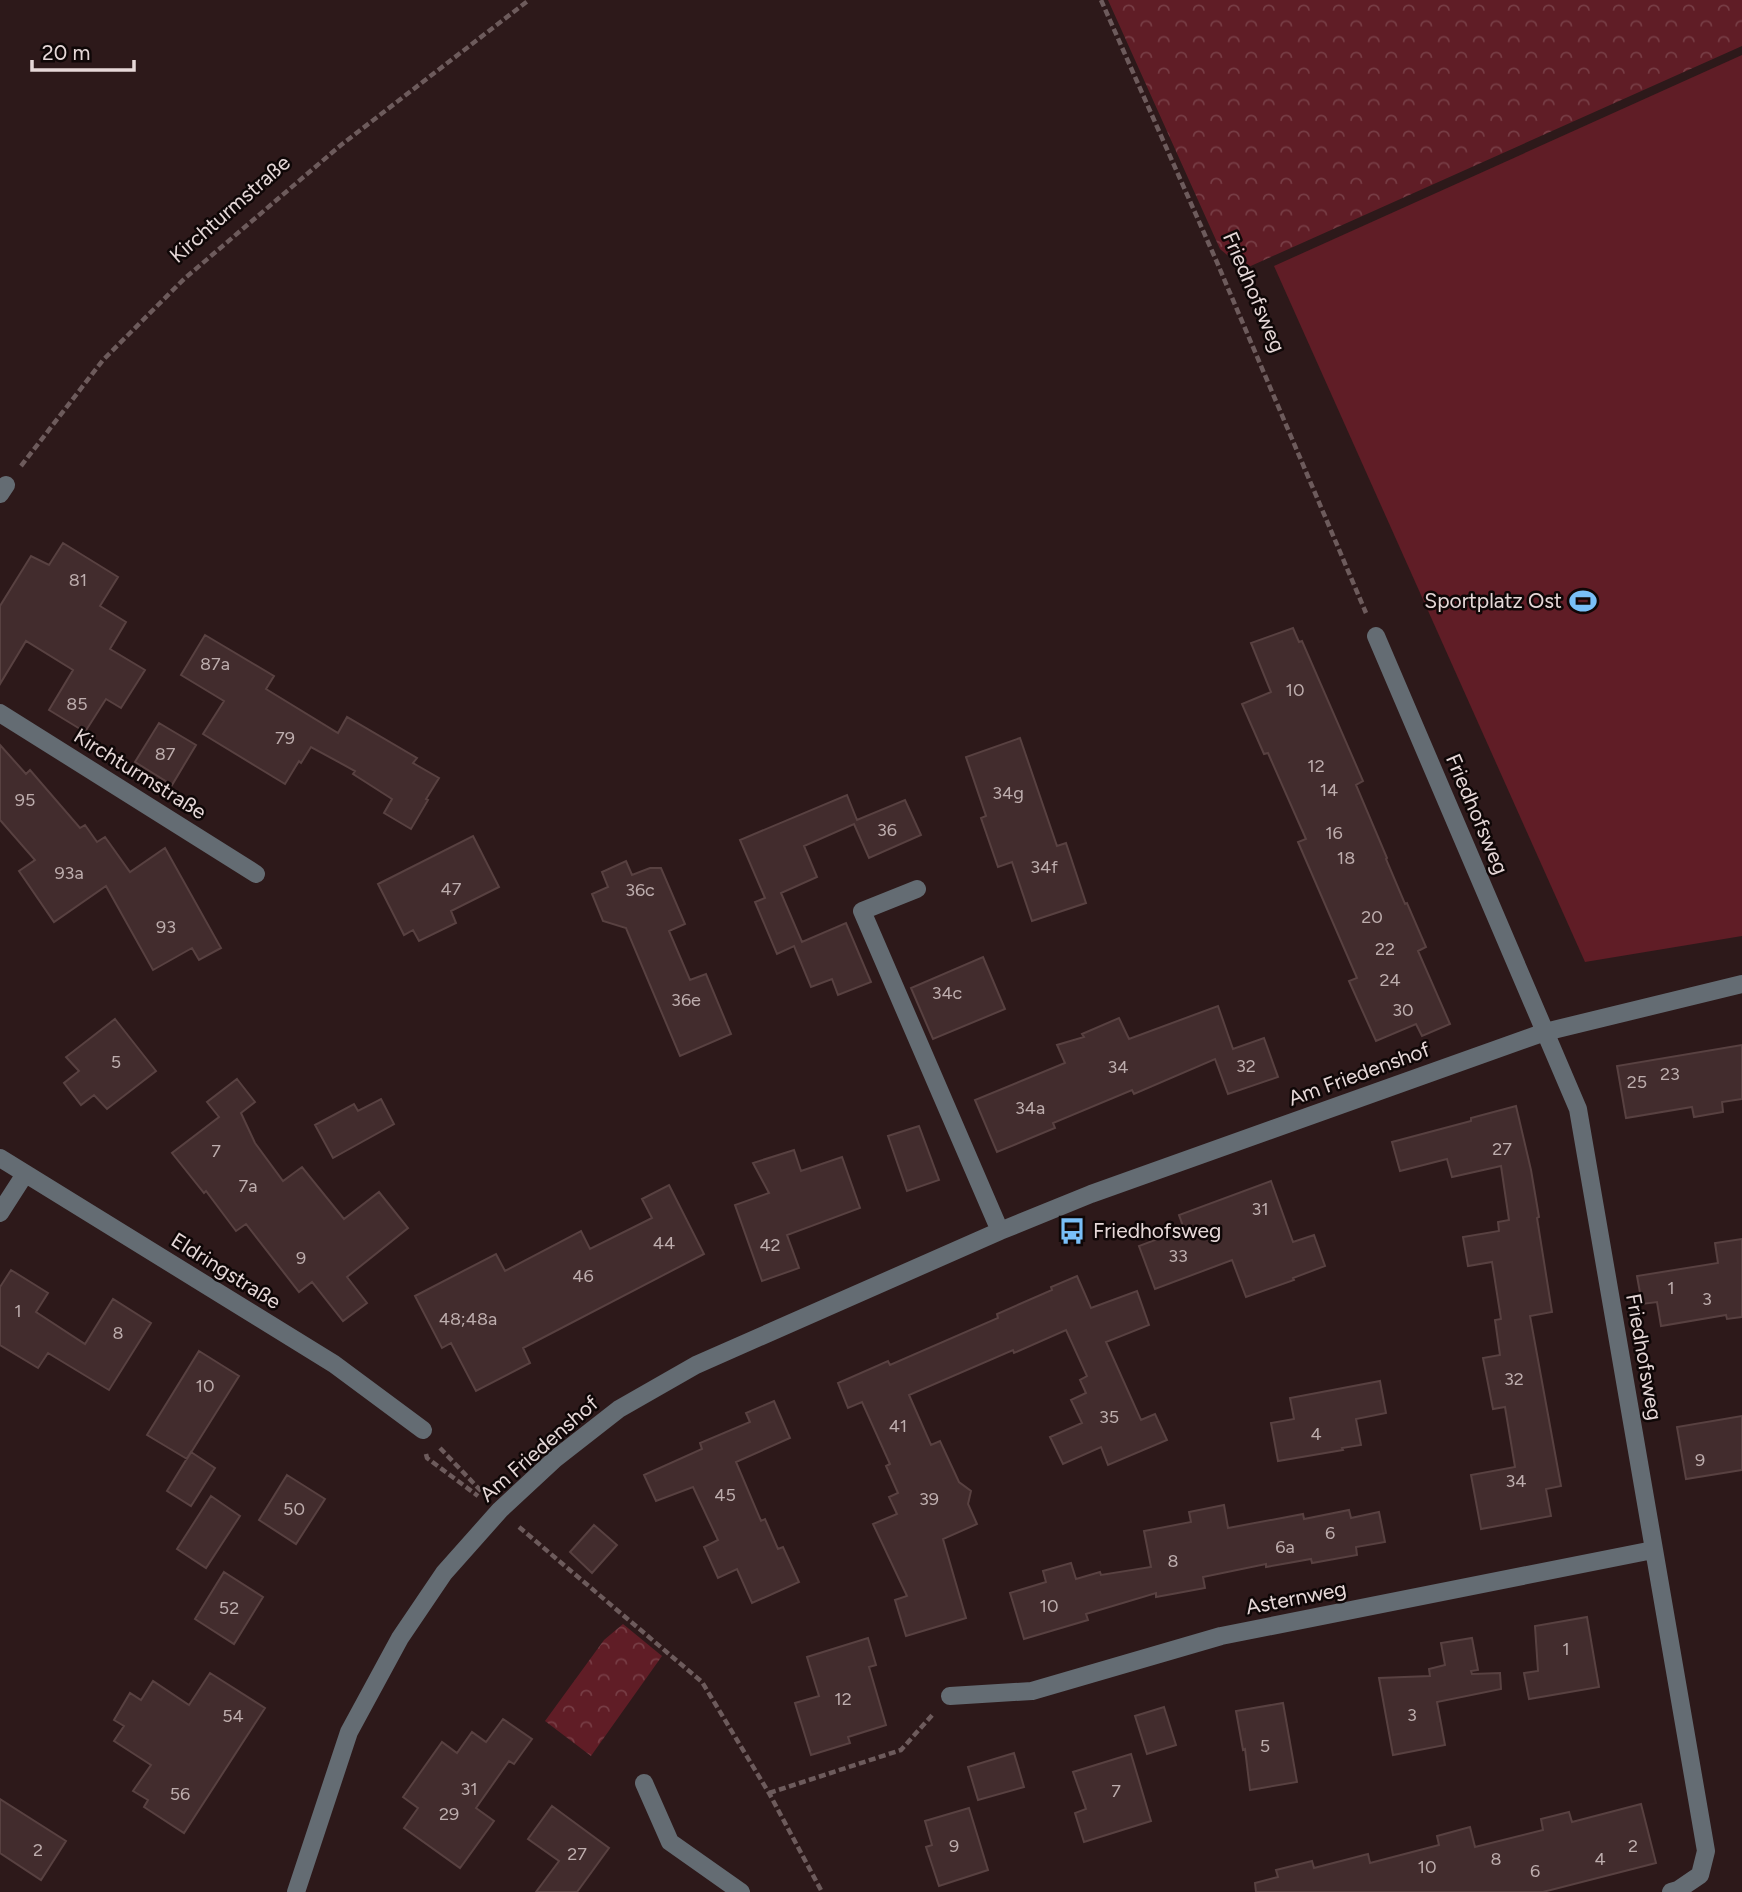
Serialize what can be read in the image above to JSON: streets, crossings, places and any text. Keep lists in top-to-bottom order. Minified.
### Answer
{"streets":{"street":["Kirchturmstraße","Friedhofsweg","Am Friedenshof","Eldringstraße","Asternweg"]},"crossings":[["Friedhofsweg","Am Friedenshof"],["Friedhofsweg","Asternweg"]],"places":{"sports":["Sportplatz Ost"],"bus stop":["Friedhofsweg"]},"house_numbers":["81","87a","10","85","79","87","12","14","34g","95","36","16","18","34f","93a","47","36c","20","93","22","24","34c","36e","30","5","32","34","23","25","34a","27","7","7a","31","44","42","33","9","46","1","3","1","48;48a","8","32","10","35","41","4","9","34","45","39","50","6","6a","8","10","52","1","12","3","54","5","31","7","56","29","9","2","2","27","8","4","10","6"],"scale_bar":"20 m"}
